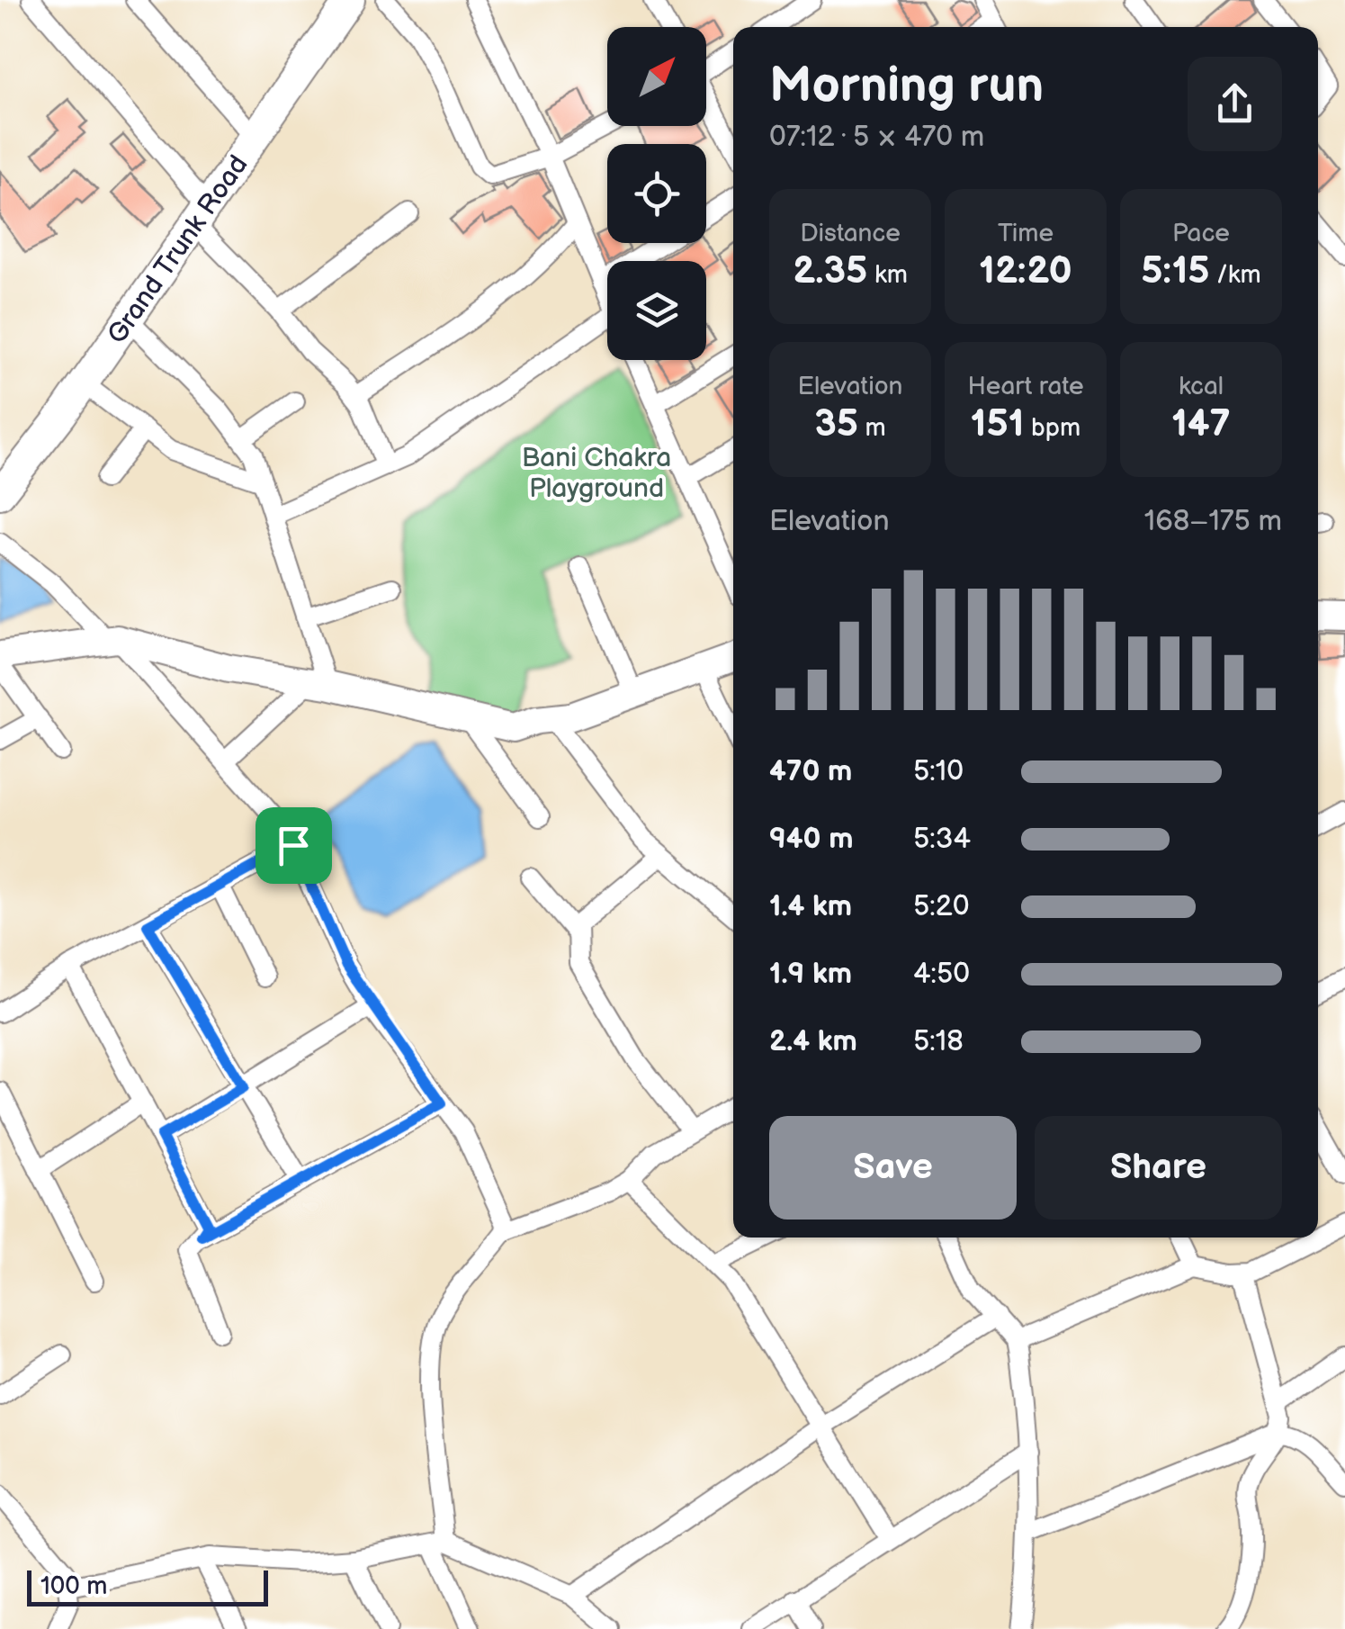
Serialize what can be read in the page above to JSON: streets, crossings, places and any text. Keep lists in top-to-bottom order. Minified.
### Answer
{"streets":{"main road":["Grand Trunk Road"]},"parks":["Bani Chakra Playground"],"scale_bar":"100 m","north":"top right","page":{"heading":["Morning run","07:12 · 5 × 470 m"],"stats":[["Distance","2.35 km"],["Time","12:20"],["Pace","5:15 /km"],["Elevation","35 m"],["Heart rate","151 bpm"],["kcal","147"]],"chart":["Elevation","168–175 m"],"list":[{"name":"470 m","note":"5:10"},{"name":"940 m","note":"5:34"},{"name":"1.4 km","note":"5:20"},{"name":"1.9 km","note":"4:50"},{"name":"2.4 km","note":"5:18"}],"buttons":["Save","Share"],"scale":"100 m"}}
